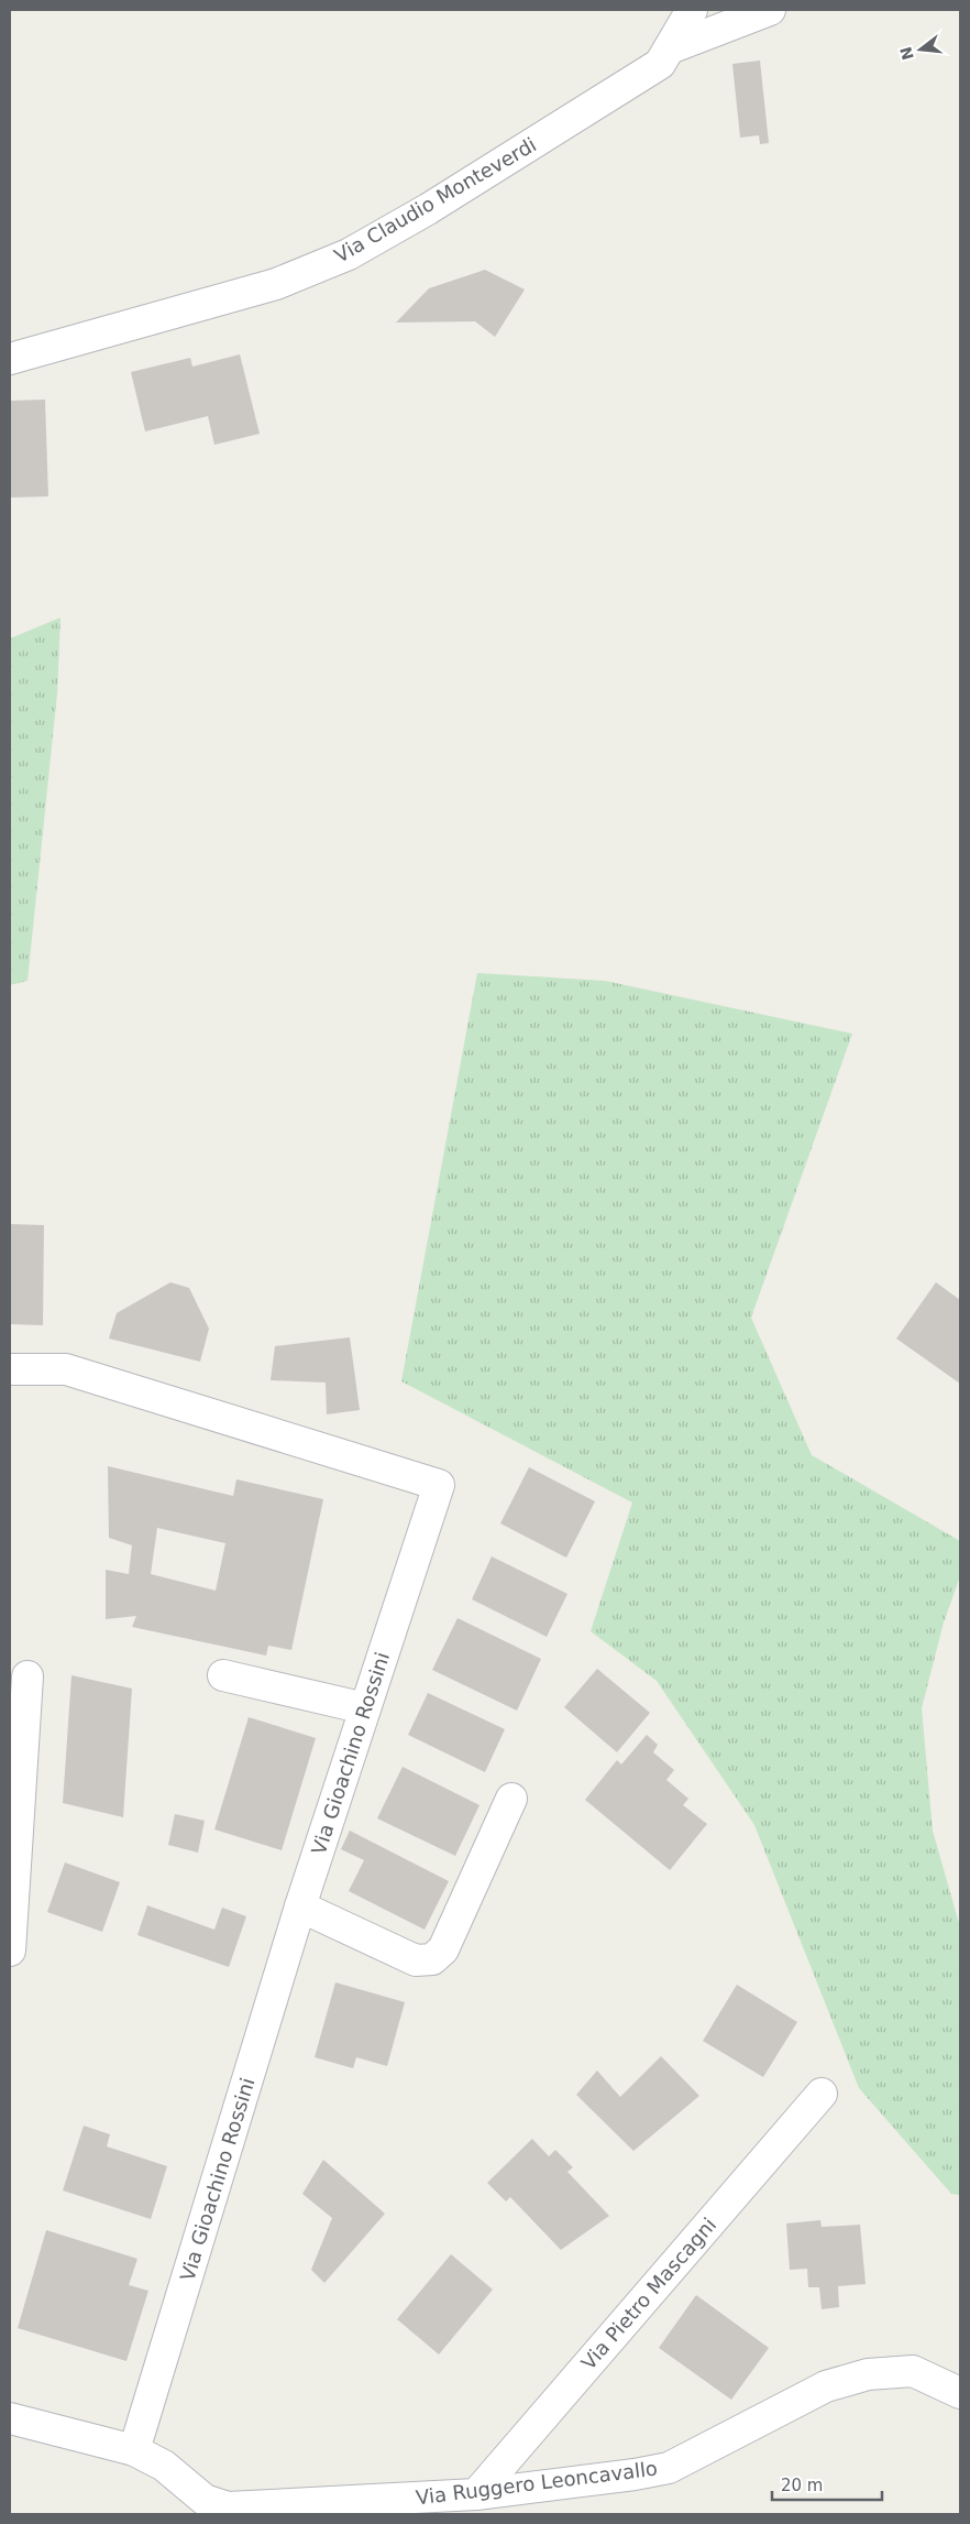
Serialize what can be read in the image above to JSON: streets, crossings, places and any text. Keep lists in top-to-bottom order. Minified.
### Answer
{"streets":{"street":["Via Claudio Monteverdi","Via Gioachino Rossini","Via Pietro Mascagni","Via Ruggero Leoncavallo"]},"crossings":[["Via Gioachino Rossini","Via Ruggero Leoncavallo"],["Via Pietro Mascagni","Via Ruggero Leoncavallo"]],"scale_bar":"20 m","north":"left"}
